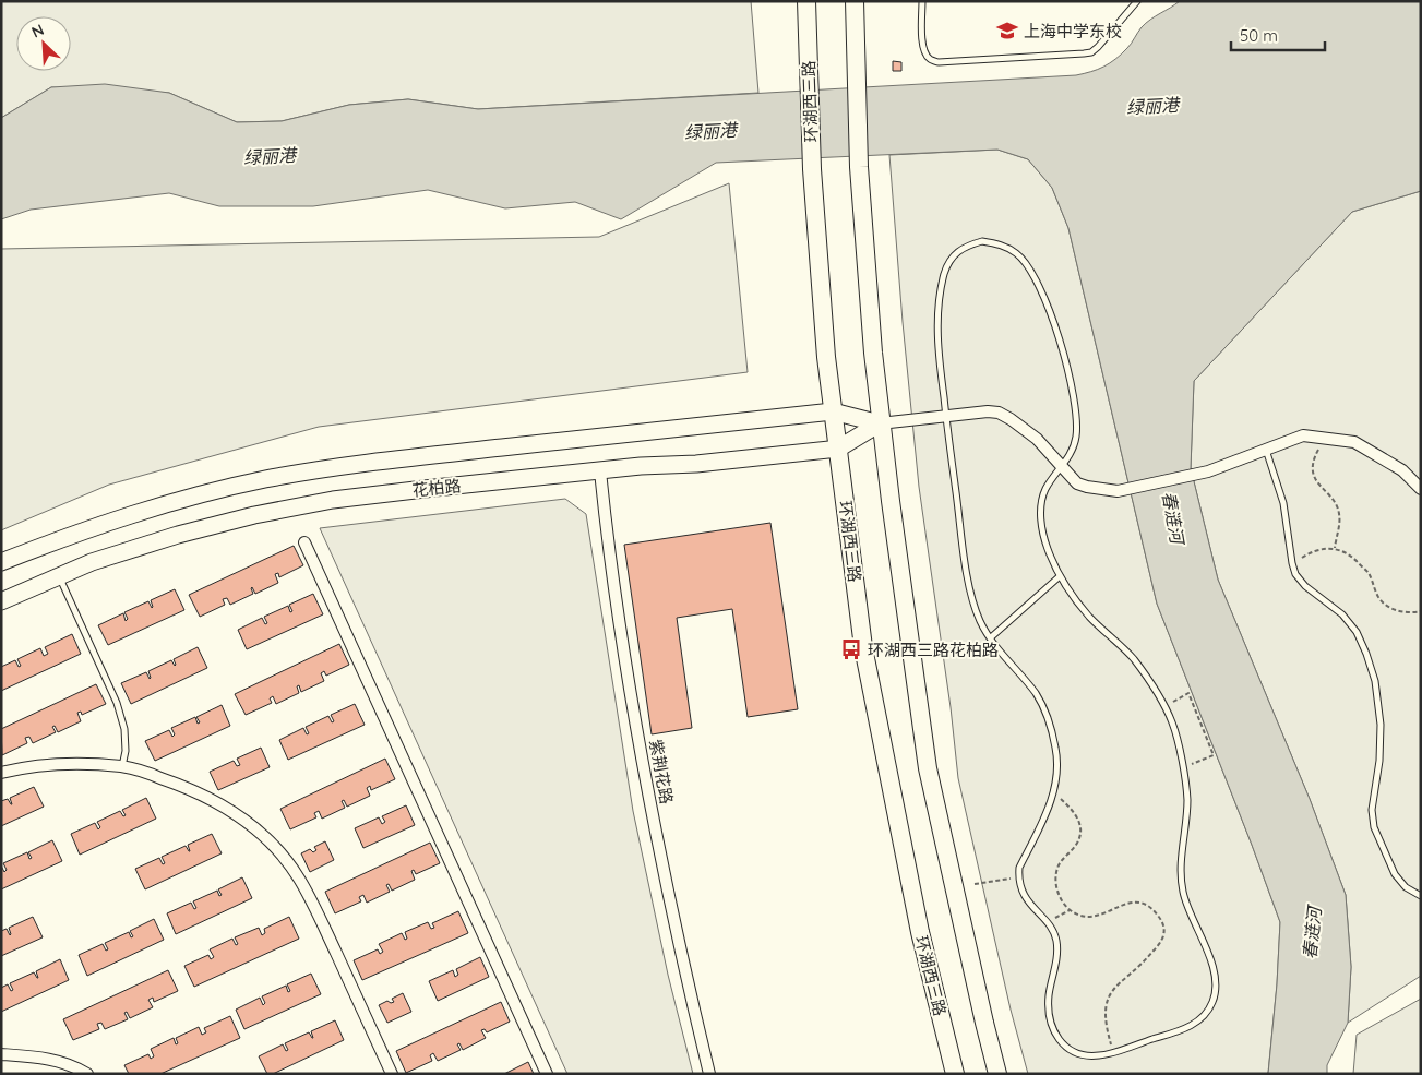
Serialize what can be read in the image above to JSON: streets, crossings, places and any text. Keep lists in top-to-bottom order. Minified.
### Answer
{"streets":{"main road":["环湖西三路","花柏路"],"street":["紫荆花路"]},"crossings":[["环湖西三路","花柏路"],["花柏路","紫荆花路"]],"water":["绿丽港","春涟河"],"places":{"school or university":["上海中学东校"],"bus stop":["环湖西三路花柏路"]},"scale_bar":"50 m","north":"top left"}
